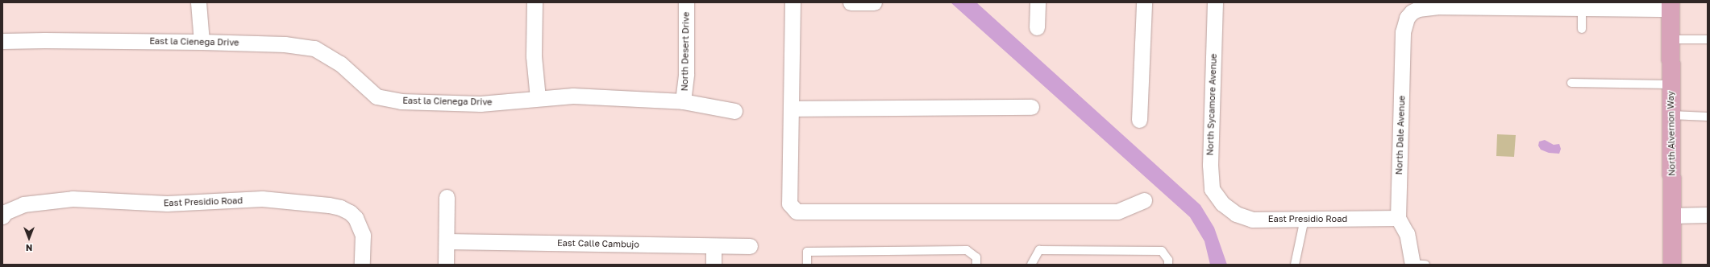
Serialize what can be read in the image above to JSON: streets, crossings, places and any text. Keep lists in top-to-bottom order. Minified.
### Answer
{"streets":{"main road":["North Alvernon Way"],"street":["East la Cienega Drive","North Desert Drive","North Sycamore Avenue","North Dale Avenue","East Presidio Road","East Calle Cambujo"]},"crossings":[["East la Cienega Drive","North Desert Drive"],["North Sycamore Avenue","East Presidio Road"],["North Dale Avenue","East Presidio Road"]],"north":"bottom"}
